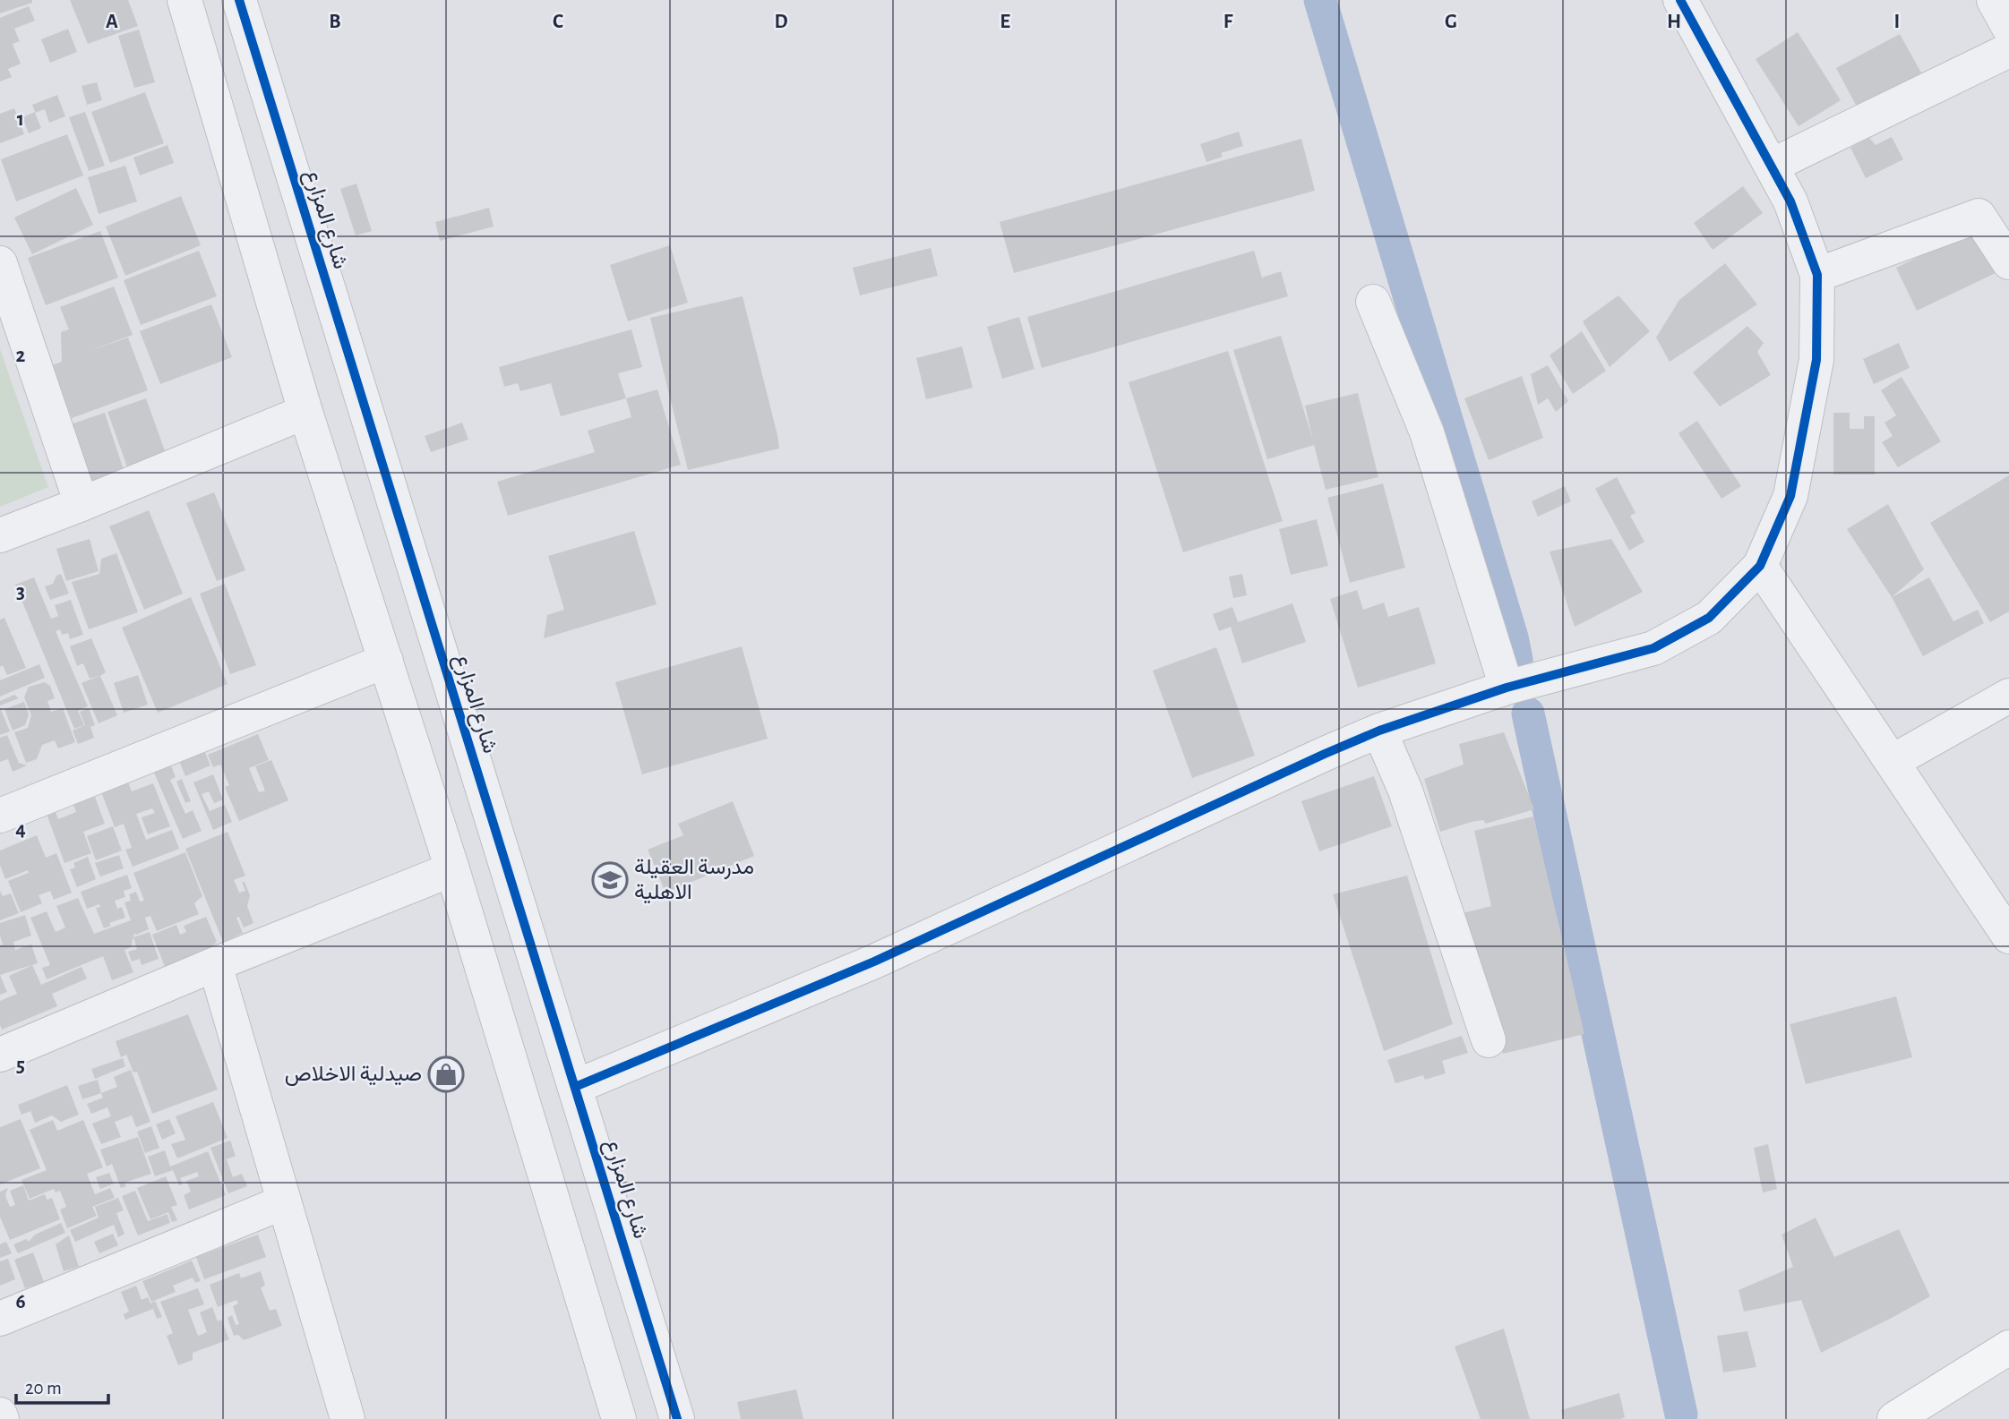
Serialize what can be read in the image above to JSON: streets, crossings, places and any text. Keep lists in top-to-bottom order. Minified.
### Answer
{"streets":{"street":["شارع المزارع"]},"places":{"school or university":["مدرسة العقيلة الاهلية"],"shop":["صيدلية الاخلاص"]},"scale_bar":"20 m","grid":{"columns":["A","B","C","D","E","F","G","H","I"],"rows":["1","2","3","4","5","6"]}}
